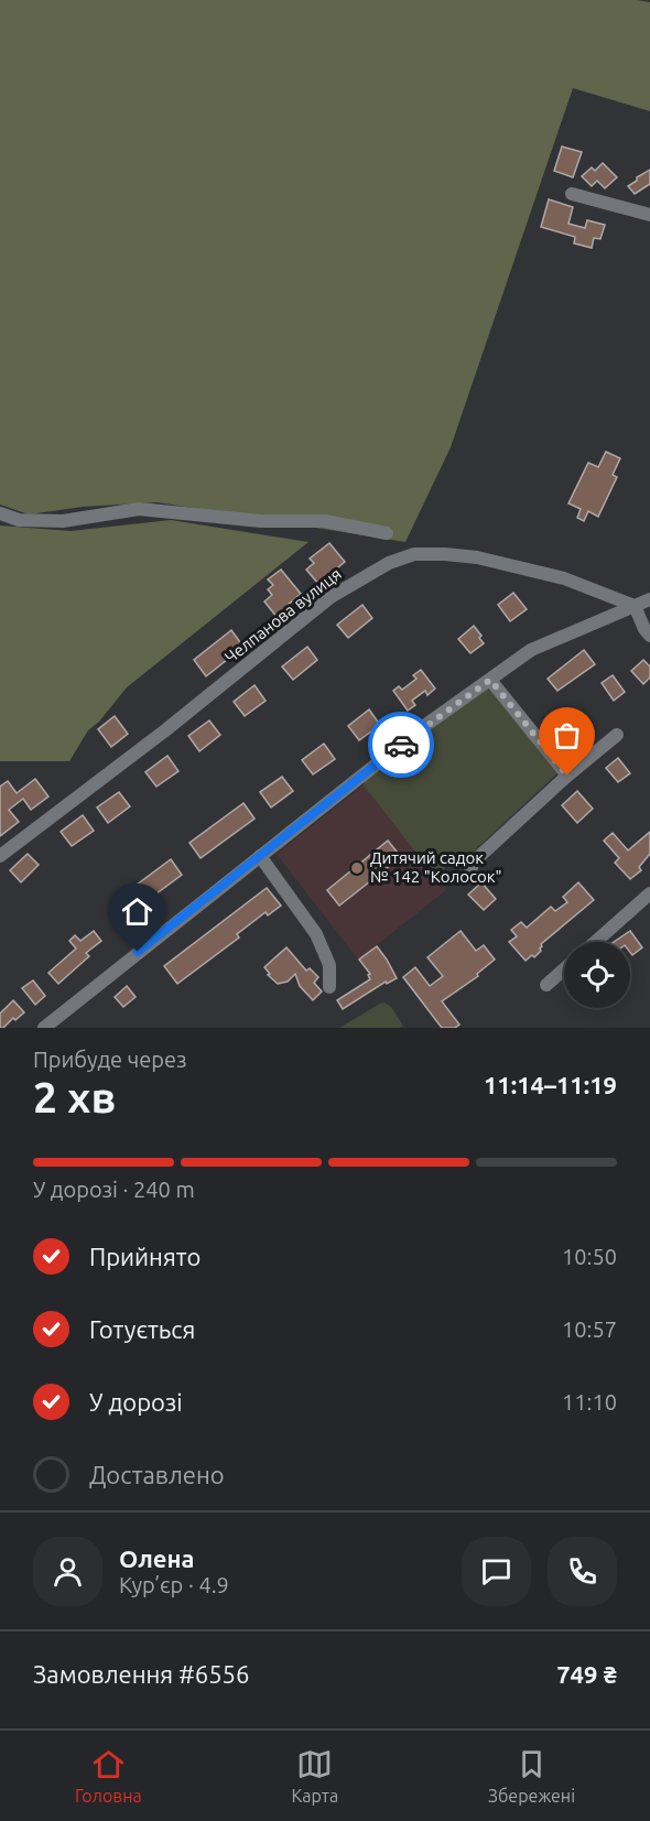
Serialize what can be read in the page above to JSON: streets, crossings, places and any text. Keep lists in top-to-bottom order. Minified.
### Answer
{"streets":{"street":["Челпанова вулиця"]},"places":["Дитячий садок № 142 \"Колосок\""],"page":{"heading":["2 хв","Прибуде через","11:14–11:19"],"panel":["Олена","Кур’єр · 4.9","Замовлення #6556","749 ₴"],"bar":"У дорозі · 240 m","list":[["Прийнято","10:50"],["Готується","10:57"],["У дорозі","11:10"],"Доставлено"],"tabs":["Головна","Карта","Збережені"]}}
